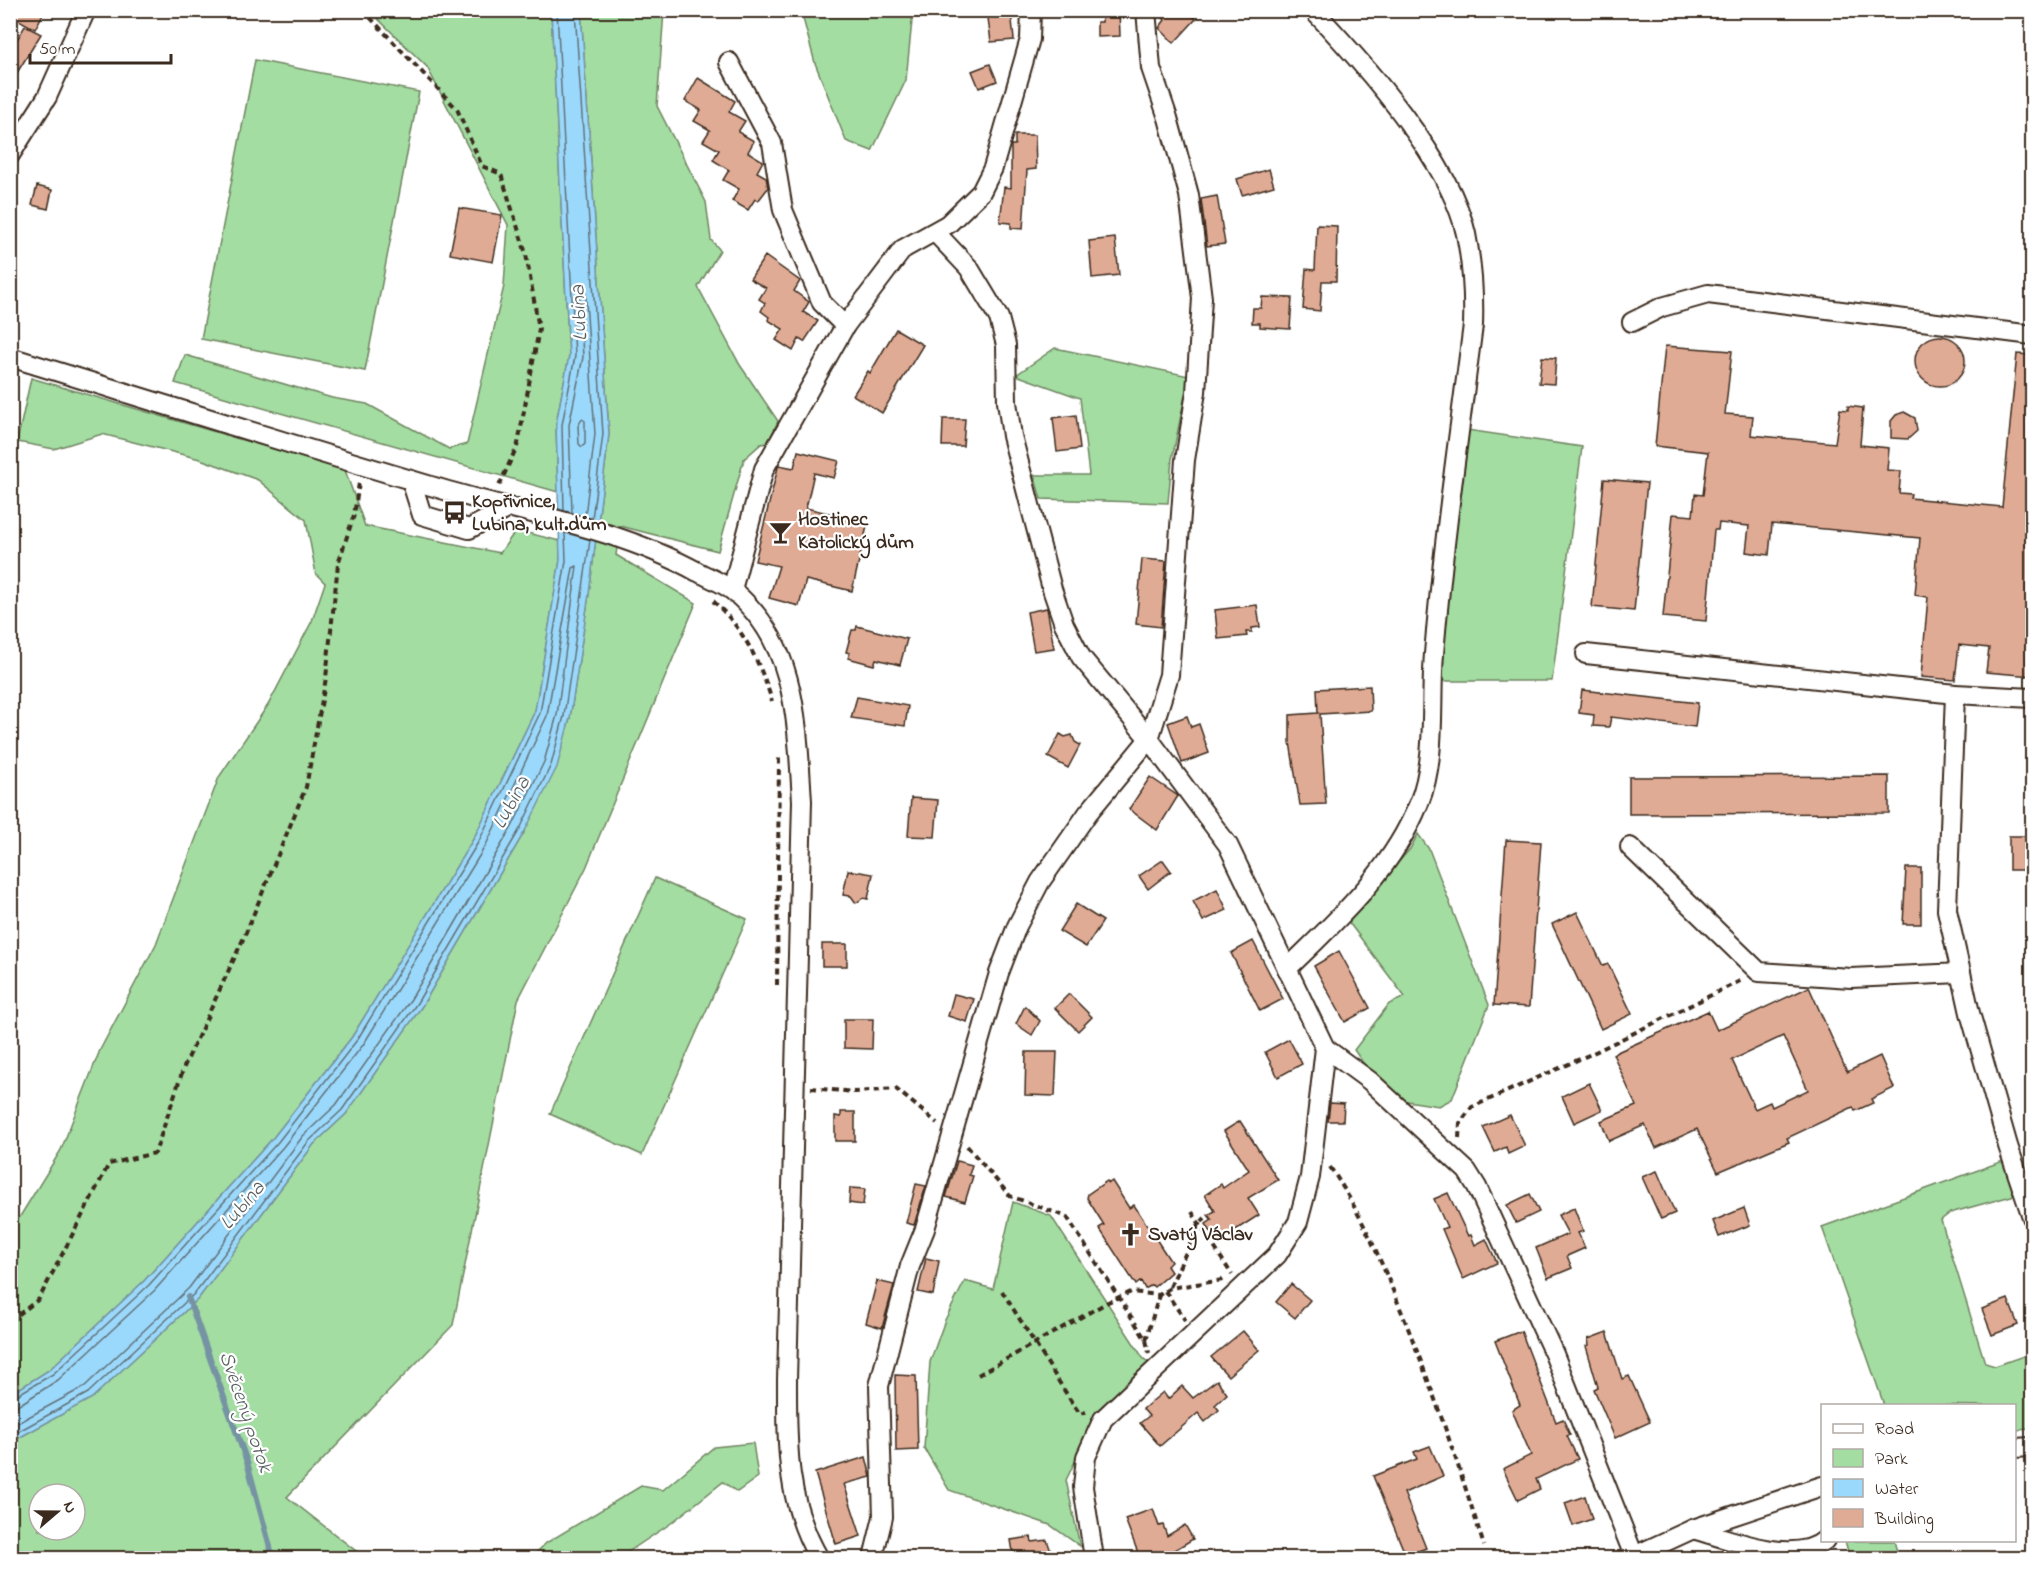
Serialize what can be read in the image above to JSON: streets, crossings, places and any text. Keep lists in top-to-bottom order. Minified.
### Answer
{"water":["Lubina","Svěcený potok"],"places":{"bus stop":["Kopřivnice, Lubina, kult.dům"],"bar":["Hostinec Katolický dům"],"church":["Svatý Václav"]},"legend":["Road","Park","Water","Building"],"scale_bar":"50 m","north":"right"}
